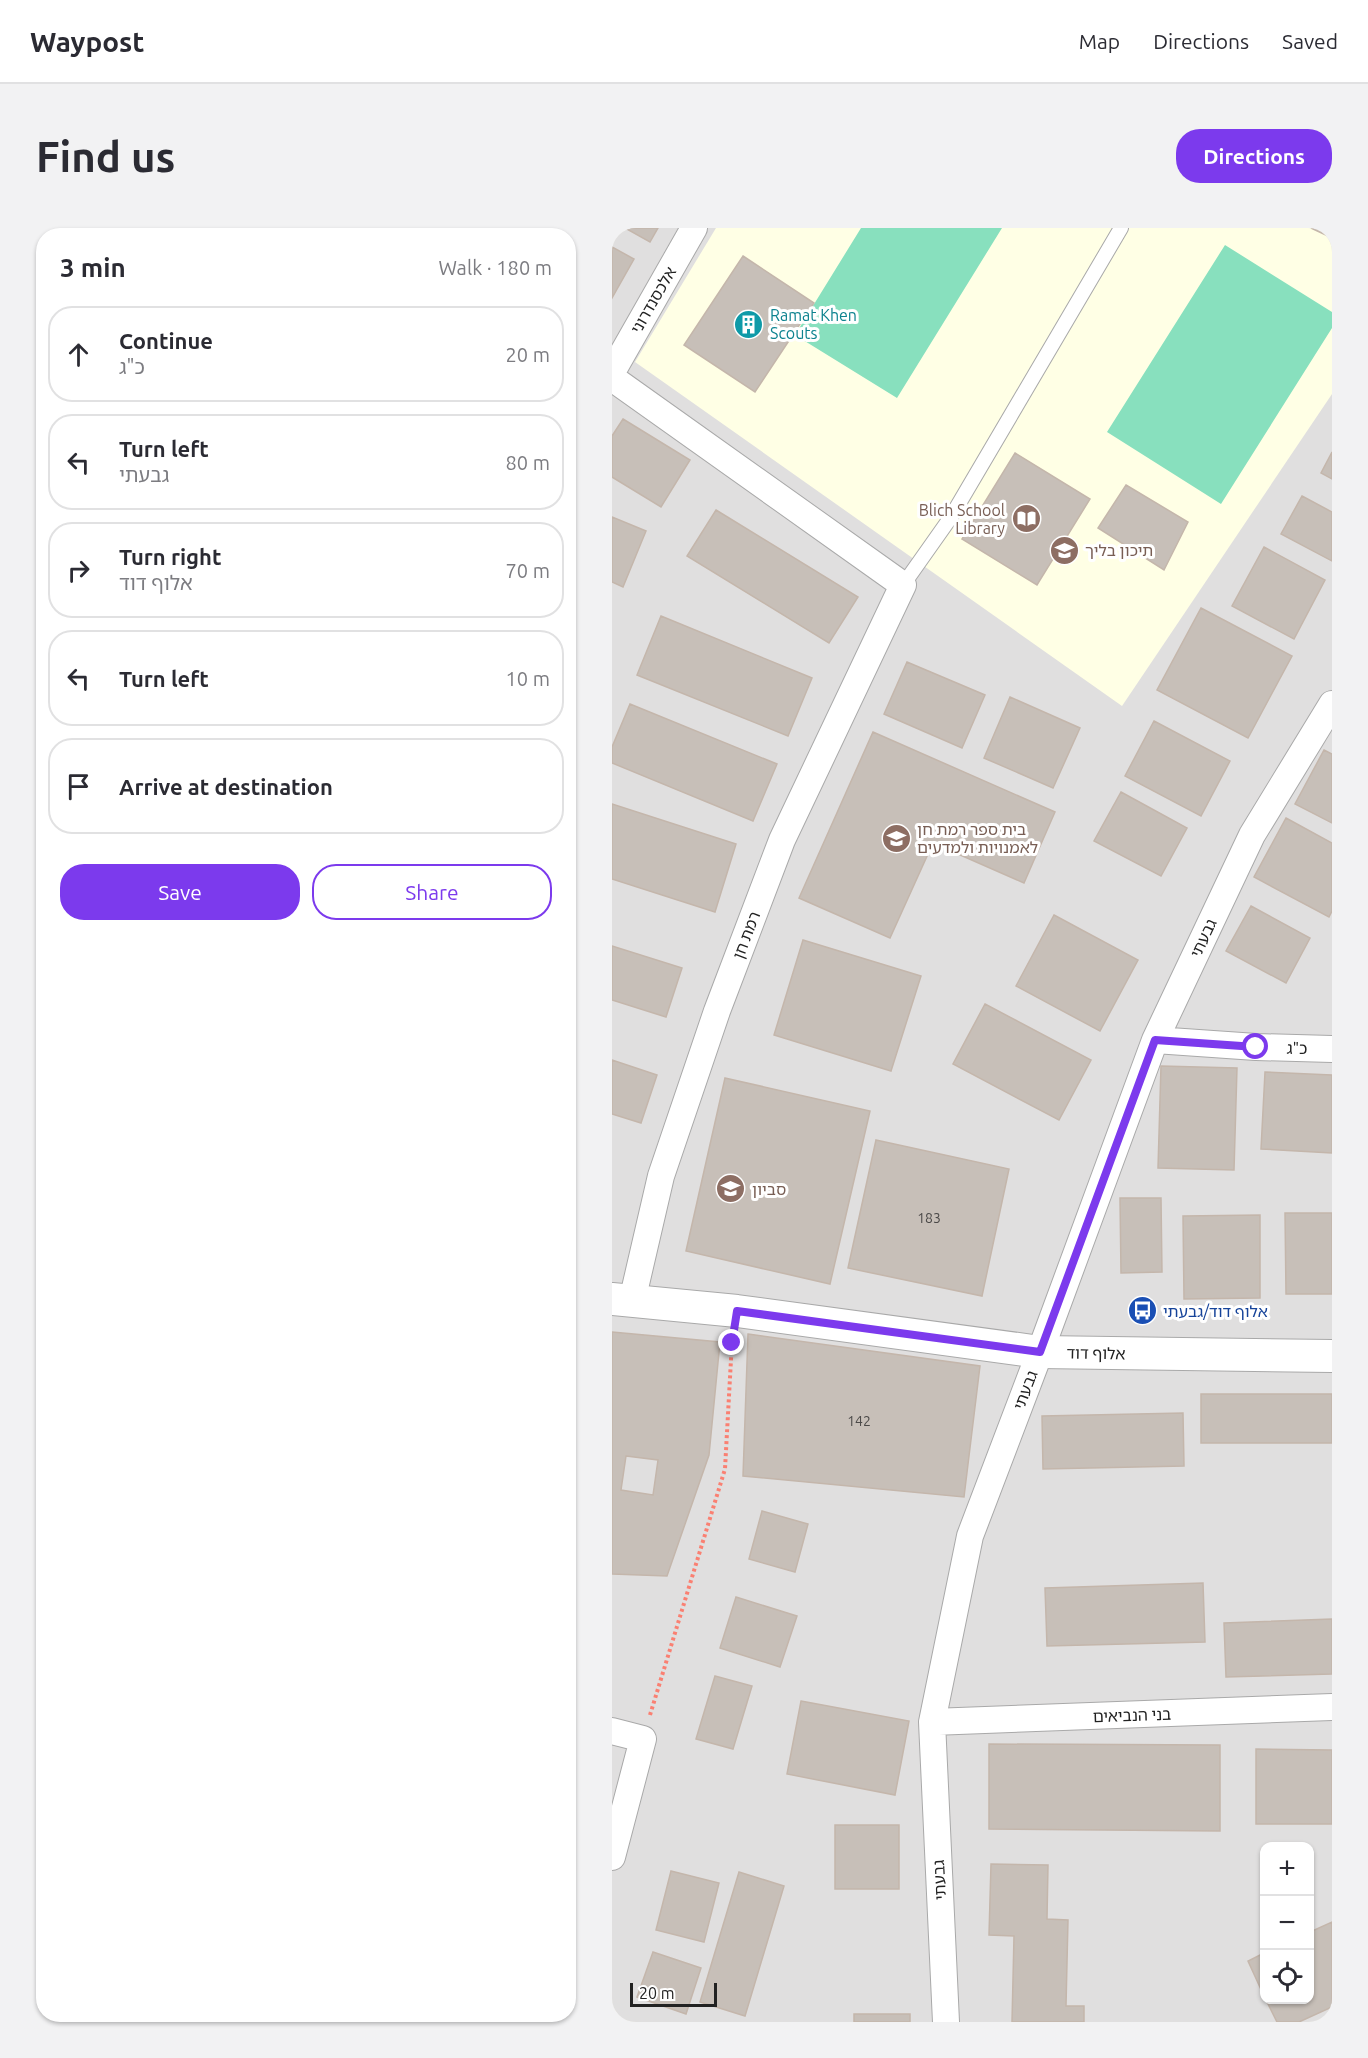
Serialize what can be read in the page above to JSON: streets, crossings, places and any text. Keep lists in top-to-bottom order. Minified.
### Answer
{"streets":{"street":["אלכסנדרוני","רמת חן","גבעתי","כ\"ג","אלוף דוד","בני הנביאים"]},"crossings":[["רמת חן","אלוף דוד"],["גבעתי","כ\"ג"],["גבעתי","אלוף דוד"],["גבעתי","בני הנביאים"]],"places":{"building":["Ramat Khen Scouts"],"library":["Blich School Library"],"school or university":["תיכון בליך","בית ספר רמת חן לאמנויות ולמדעים","סביון"],"bus stop":["אלוף דוד/גבעתי"]},"house_numbers":["183","142"],"scale_bar":"20 m","page":{"header":"Waypost","nav":["Map","Directions","Saved"],"buttons":["Directions",["Save","Share"]],"title":"Find us","heading":["3 min","Walk · 180 m"],"list":[["Continue","כ\"ג","20 m"],["Turn left","גבעתי","80 m"],["Turn right","אלוף דוד","70 m"],["Turn left","10 m"],"Arrive at destination"],"map_buttons":["+","−"],"scale":"20 m"}}
